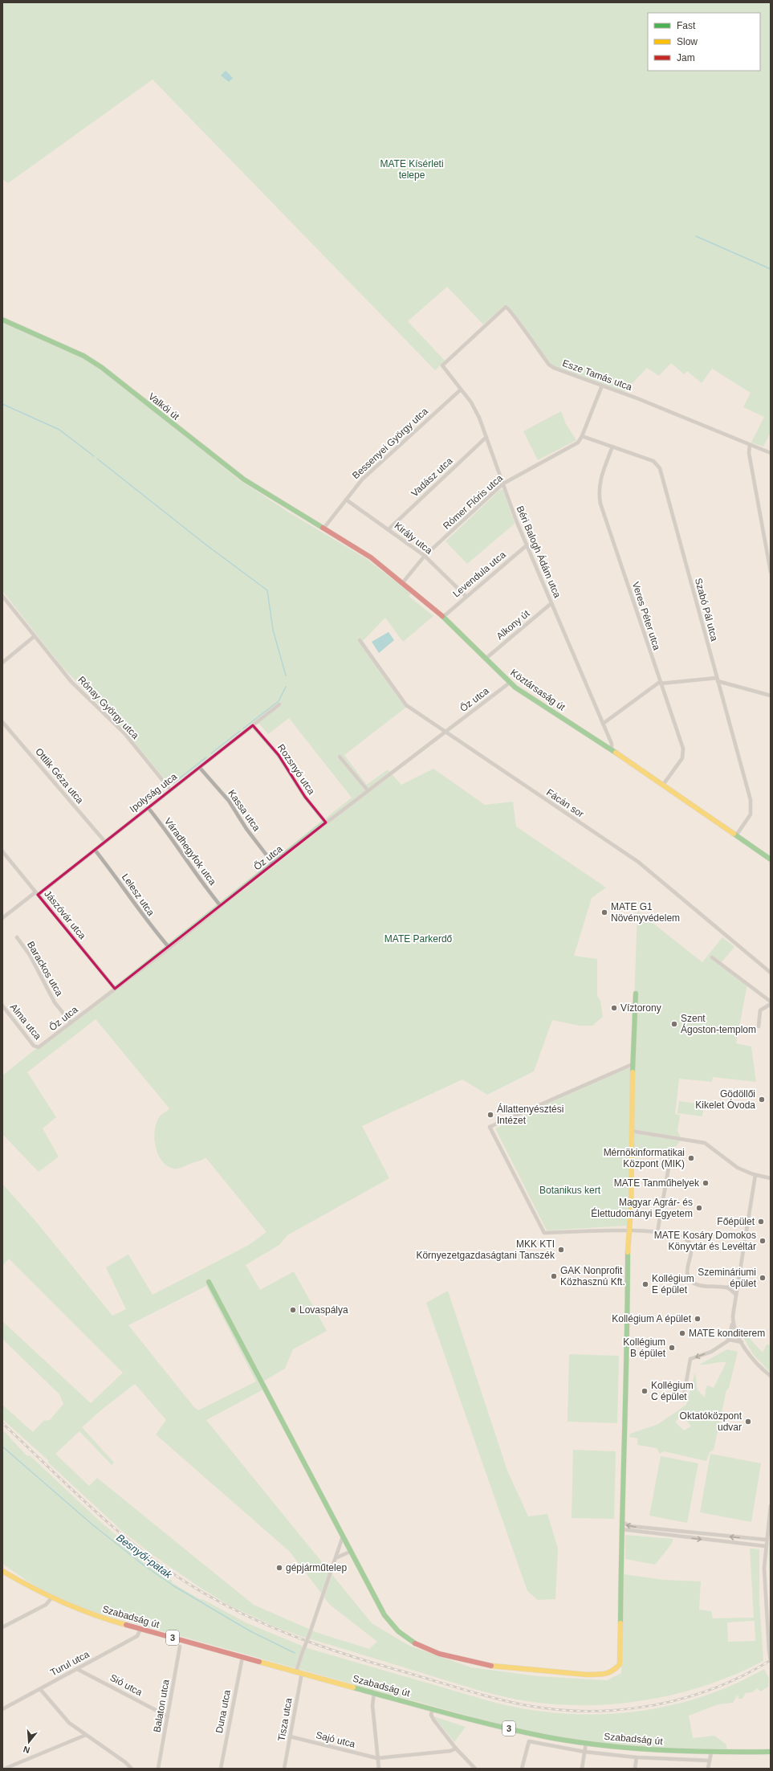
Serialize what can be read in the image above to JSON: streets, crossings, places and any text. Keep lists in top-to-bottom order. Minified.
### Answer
{"streets":{"main road":["Valkói út","Köztársaság út","Szabadság út","3"],"street":["Esze Tamás utca","Bessenyei György utca","Vadász utca","Rómer Flóris utca","Király utca","Béri Balogh Ádám utca","Levendula utca","Szabó Pál utca","Veres Péter utca","Alkony út","Őz utca","Rónay György utca","Rozsnyó utca","Ottlik Géza utca","Ipolyság utca","Fácán sor","Kassa utca","Váradhegyfok utca","Lelesz utca","Jászóvár utca","Barackos utca","Alma utca","Turul utca","Sió utca","Balaton utca","Duna utca","Tisza utca","Sajó utca"]},"crossings":[["Esze Tamás utca","Rómer Flóris utca"],["Esze Tamás utca","Béri Balogh Ádám utca"],["Valkói út","Köztársaság út"],["Bessenyei György utca","Király utca"],["Bessenyei György utca","Béri Balogh Ádám utca"],["Bessenyei György utca","Köztársaság út"],["Vadász utca","Király utca"],["Vadász utca","Béri Balogh Ádám utca"],["Rómer Flóris utca","Király utca"],["Rómer Flóris utca","Béri Balogh Ádám utca"],["Rómer Flóris utca","Szabó Pál utca"],["Rómer Flóris utca","Köztársaság út"],["Király utca","Levendula utca"],["Béri Balogh Ádám utca","Levendula utca"],["Béri Balogh Ádám utca","Alkony út"],["Béri Balogh Ádám utca","Köztársaság út"],["Levendula utca","Köztársaság út"],["Szabó Pál utca","Veres Péter utca"],["Szabó Pál utca","Köztársaság út"],["Veres Péter utca","Köztársaság út"],["Alkony út","Köztársaság út"],["Köztársaság út","Őz utca"],["Őz utca","Rozsnyó utca"],["Őz utca","Fácán sor"],["Őz utca","Kassa utca"],["Őz utca","Váradhegyfok utca"],["Őz utca","Lelesz utca"],["Őz utca","Jászóvár utca"],["Őz utca","Barackos utca"],["Őz utca","Alma utca"],["Rónay György utca","Ipolyság utca"],["Rozsnyó utca","Ipolyság utca"],["Ottlik Géza utca","Ipolyság utca"],["Ipolyság utca","Kassa utca"],["Ipolyság utca","Váradhegyfok utca"],["Ipolyság utca","Lelesz utca"],["Ipolyság utca","Jászóvár utca"],["Szabadság út","Turul utca"],["Szabadság út","Duna utca"],["Szabadság út","Tisza utca"],["Turul utca","Sió utca"],["Sió utca","Balaton utca"],["Tisza utca","Sajó utca"]],"water":["Besnyői-patak"],"parks":["MATE Kísérleti telepe","MATE Parkerdő","Botanikus kert"],"places":["MATE G1 Növényvédelem","Víztorony","Szent Ágoston-templom","Gödöllői Kikelet Óvoda","Állattenyésztési Intézet","Mérnökinformatikai Központ (MIK)","MATE Tanműhelyek","Magyar Agrár- és Élettudományi Egyetem","Főépület","MATE Kosáry Domokos Könyvtár és Levéltár","MKK KTI Környezetgazdaságtani Tanszék","GAK Nonprofit Közhasznú Kft.","Szemináriumi épület","Kollégium E épület","Lovaspálya","Kollégium A épület","MATE konditerem","Kollégium B épület","Kollégium C épület","Oktatóközpont udvar","gépjárműtelep"],"legend":["Fast","Slow","Jam"],"north":"bottom"}
